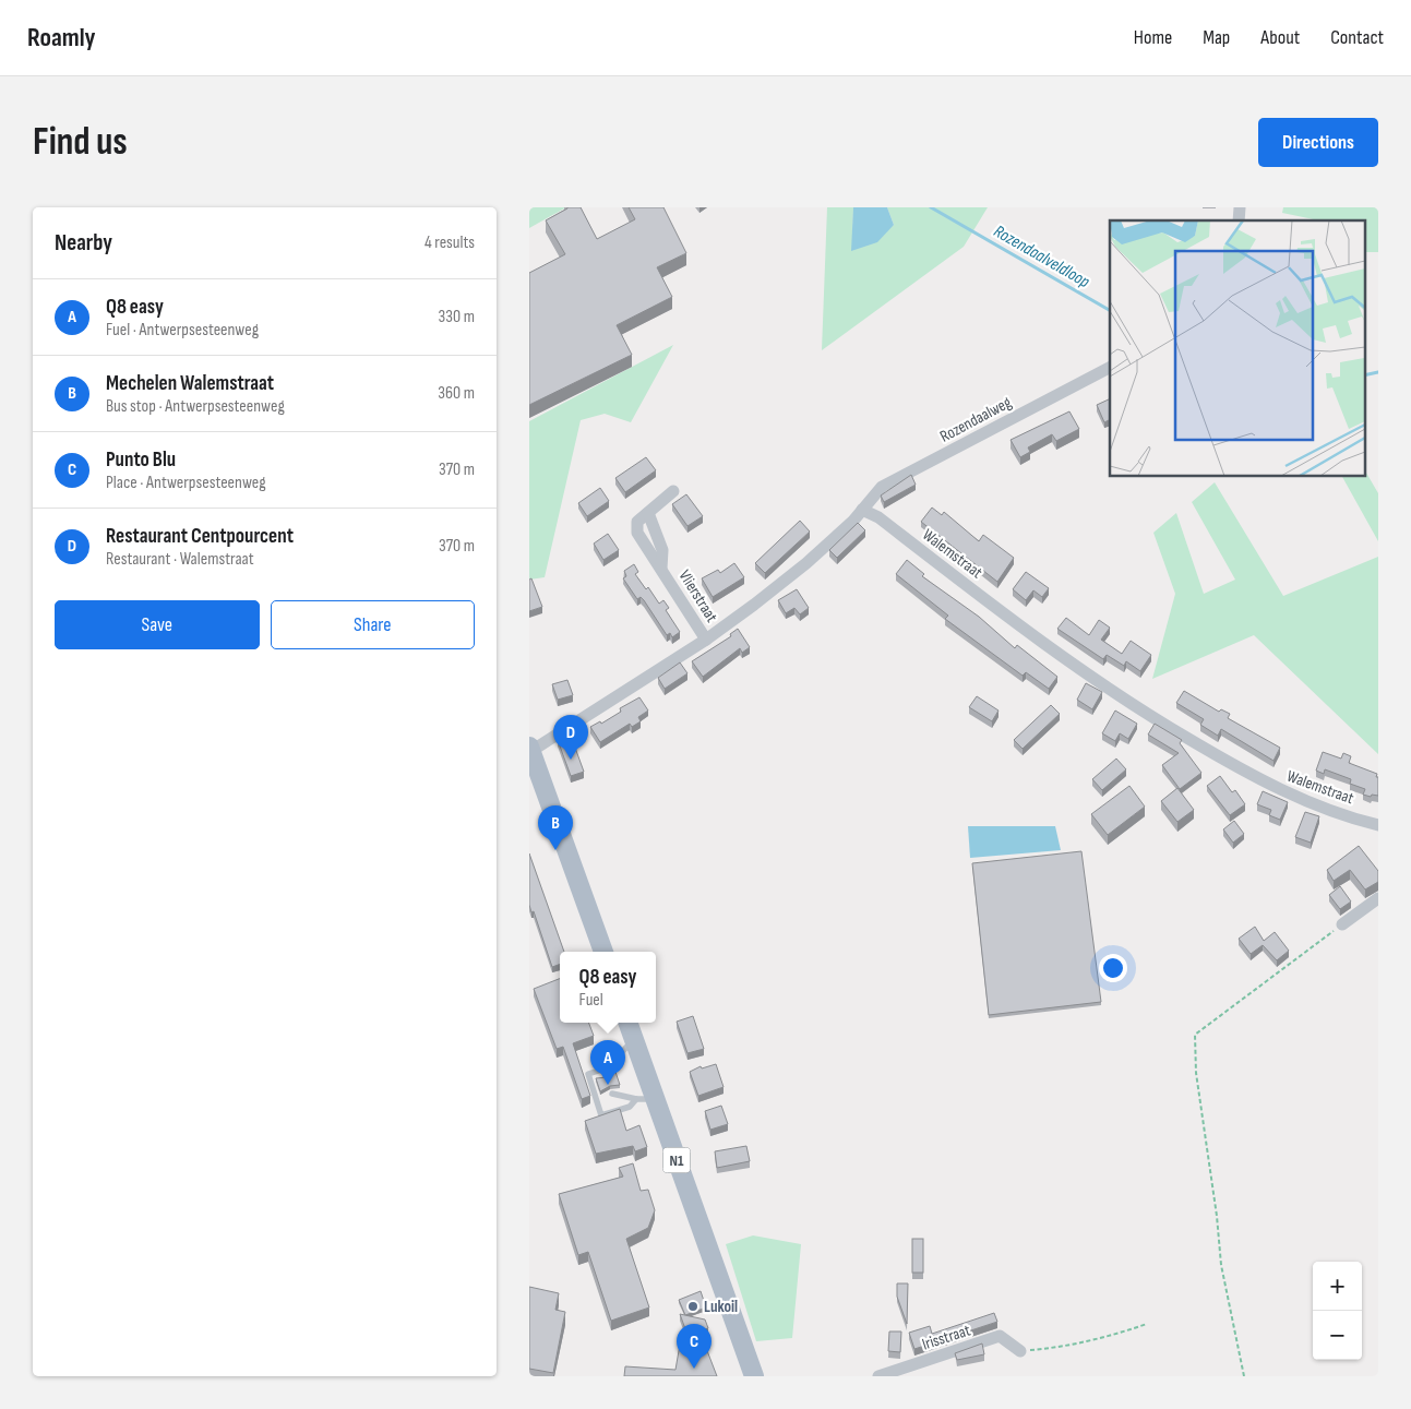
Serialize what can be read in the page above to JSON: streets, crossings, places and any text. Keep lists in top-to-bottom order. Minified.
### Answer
{"streets":{"main road":["N1"],"street":["Rozendaalweg","Walemstraat","Vlierstraat","Irisstraat"]},"crossings":[["Rozendaalweg","Walemstraat"]],"water":["Rozendaalveldloop"],"places":["Lukoil"],"page":{"header":"Roamly","nav":["Home","Map","About","Contact"],"buttons":["Directions",["Save","Share"]],"title":"Find us","heading":["Nearby","4 results"],"list":[{"mark":"A","name":"Q8 easy","note":"Fuel · Antwerpsesteenweg","value":"330 m"},{"mark":"B","name":"Mechelen Walemstraat","note":"Bus stop · Antwerpsesteenweg","value":"360 m"},{"mark":"C","name":"Punto Blu","note":"Place · Antwerpsesteenweg","value":"370 m"},{"mark":"D","name":"Restaurant Centpourcent","note":"Restaurant · Walemstraat","value":"370 m"}],"pins":["D","B","A","C"],"popup":["Q8 easy","Fuel"],"map_buttons":["+","−"]}}
